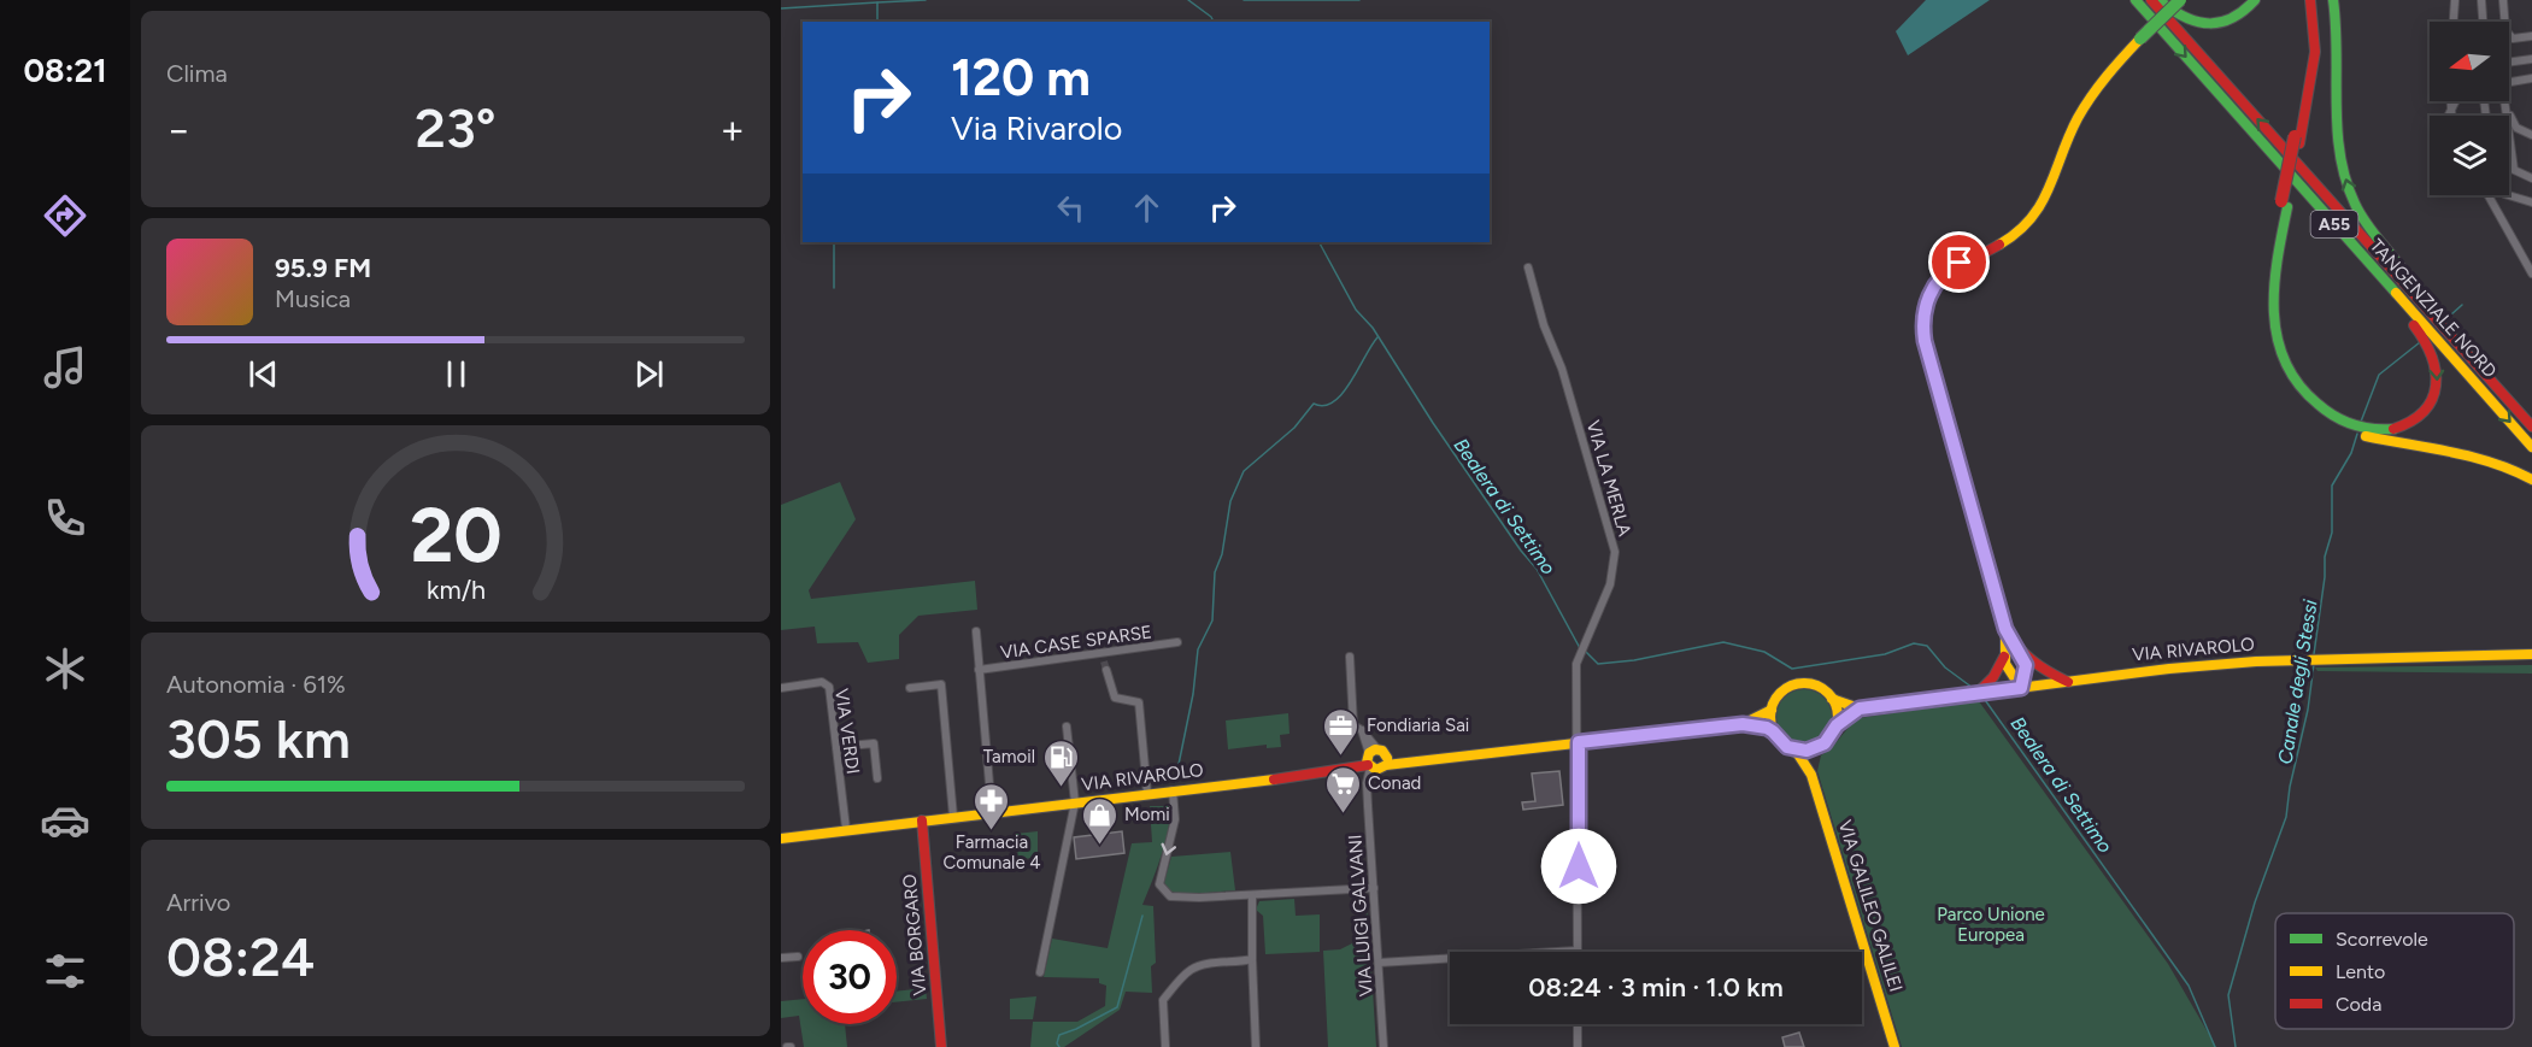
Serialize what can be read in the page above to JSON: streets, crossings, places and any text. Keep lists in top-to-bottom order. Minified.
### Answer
{"streets":{"main road":["A55","TANGENZIALE NORD","VIA RIVAROLO","VIA GALILEO GALILEI","VIA BORGARO"],"street":["VIA LA MERLA","VIA CASE SPARSE","VIA VERDI","VIA LUIGI GALVANI"]},"crossings":[["A55","TANGENZIALE NORD"],["VIA RIVAROLO","VIA GALILEO GALILEI"],["VIA RIVAROLO","VIA LUIGI GALVANI"]],"water":["Bealera di Settimo","Canale degli Stessi"],"parks":["Parco Unione Europea"],"places":{"office":["Fondiaria Sai"],"fuel station":["Tamoil"],"supermarket":["Conad"],"pharmacy":["Farmacia Comunale 4"],"shop":["Momi"]},"legend":["Scorrevole","Lento","Coda"],"north":"left","page":{"tabs":"08:21","tile":["Clima",["Autonomia · 61%","305 km"],["Arrivo","08:24"]],"turn":["120 m","Via Rivarolo"],"heat":["−","23°","+"],"song":["95.9 FM","Musica"],"limit":"30","trip":"08:24 · 3 min · 1.0 km","gauge":["20","km/h"]}}
